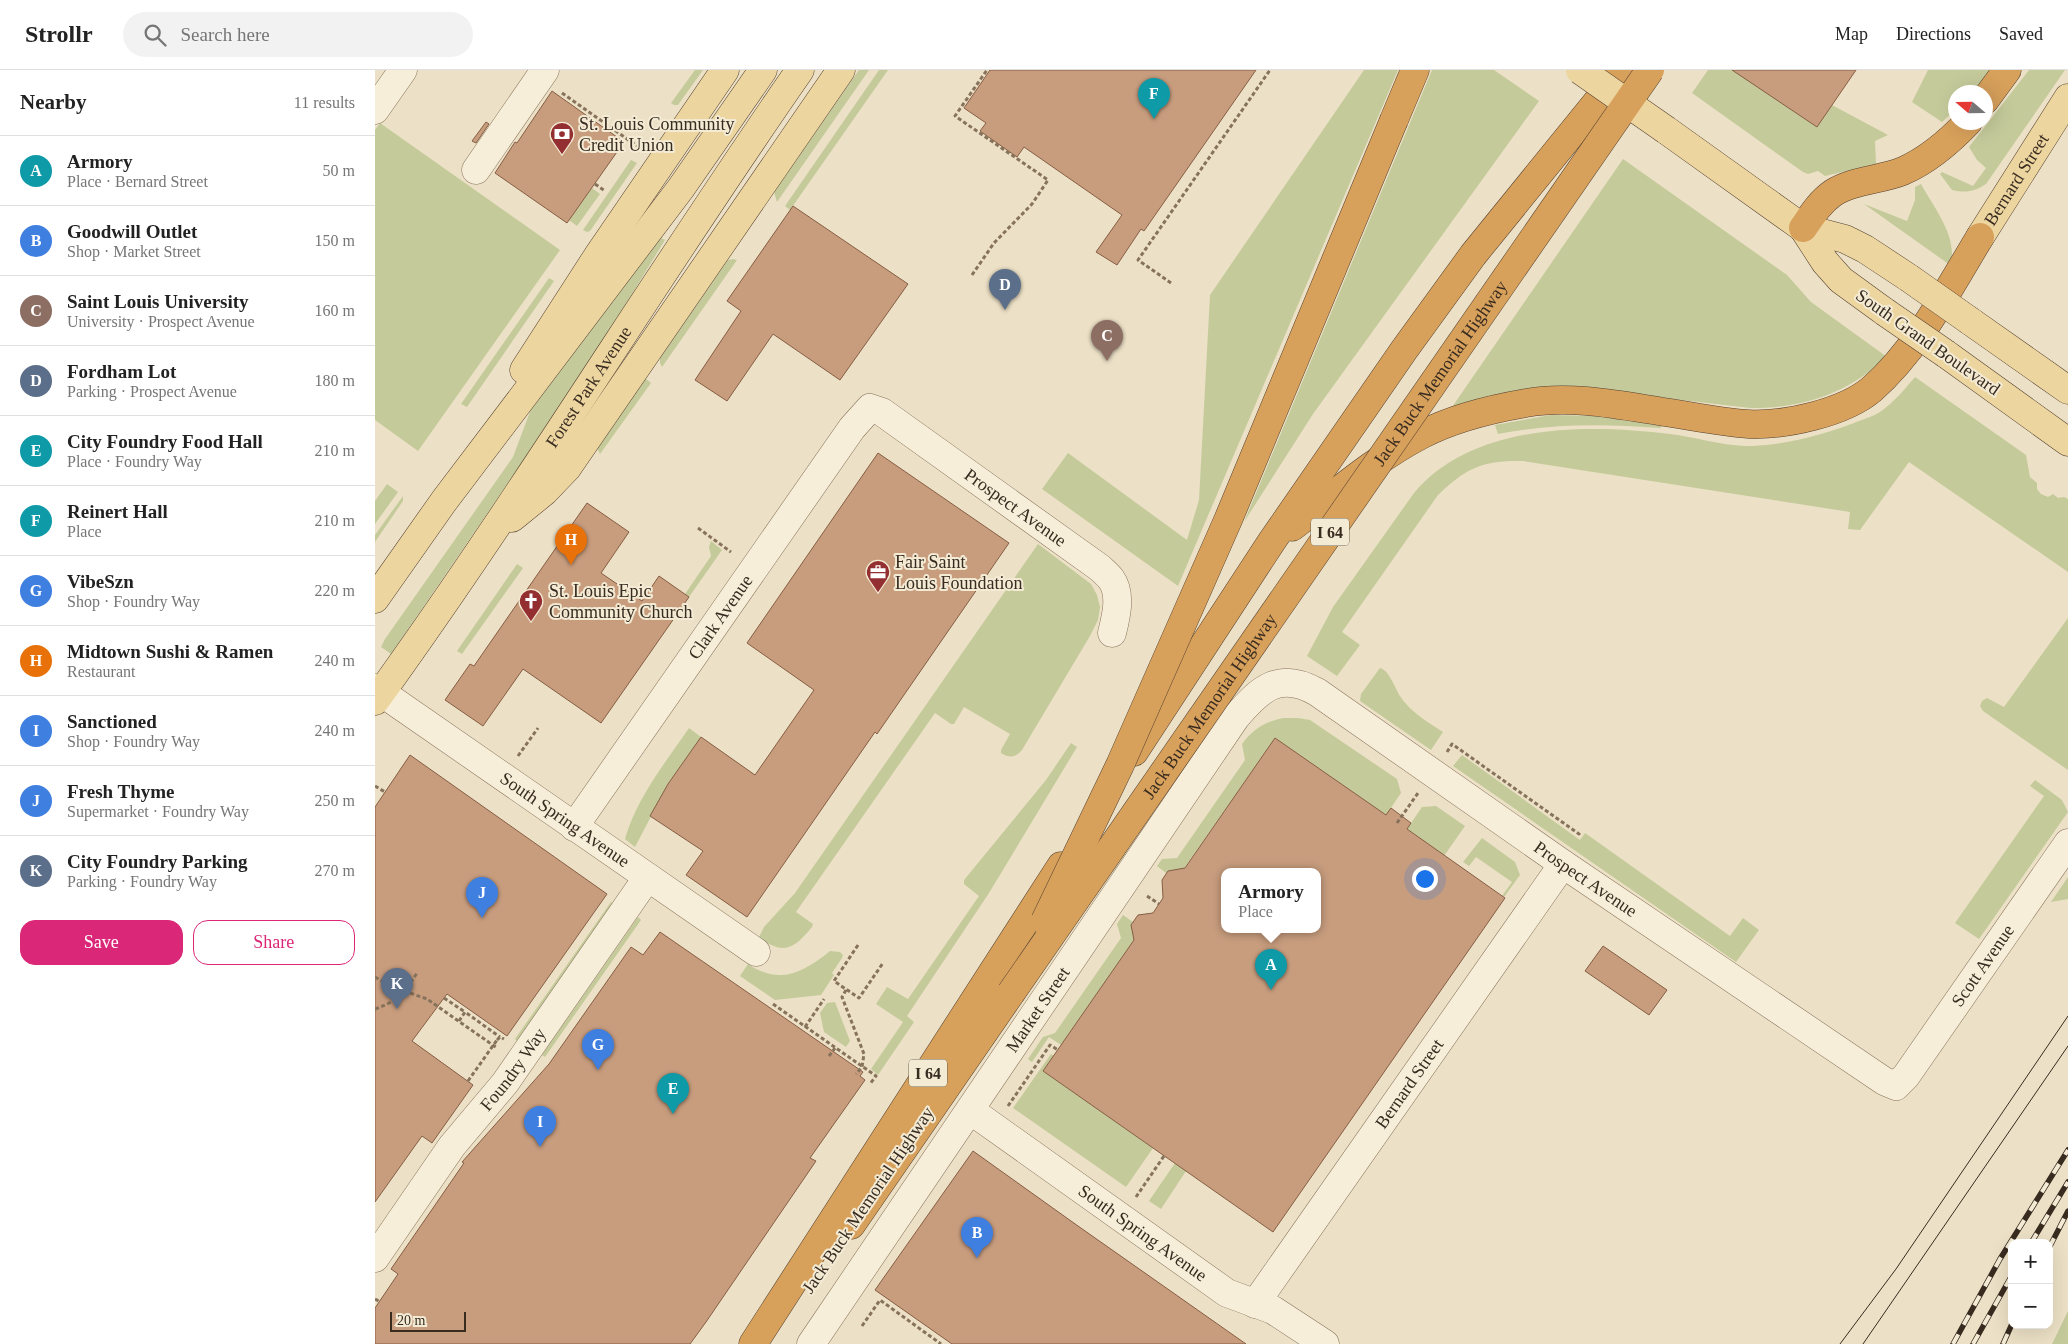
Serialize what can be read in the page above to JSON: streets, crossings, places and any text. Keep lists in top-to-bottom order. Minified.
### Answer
{"streets":{"highway":["Jack Buck Memorial Highway","I 64"],"main road":["Bernard Street","South Grand Boulevard","Forest Park Avenue"],"street":["Prospect Avenue","Clark Avenue","South Spring Avenue","Scott Avenue","Market Street","Foundry Way"]},"crossings":[["Bernard Street","Prospect Avenue"],["Bernard Street","South Spring Avenue"],["Forest Park Avenue","South Spring Avenue"],["Prospect Avenue","Clark Avenue"],["Prospect Avenue","Scott Avenue"],["Prospect Avenue","Market Street"],["Clark Avenue","South Spring Avenue"],["South Spring Avenue","Market Street"],["South Spring Avenue","Foundry Way"]],"places":{"bank":["St. Louis Community Credit Union"],"office":["Fair Saint Louis Foundation"],"church":["St. Louis Epic Community Church"]},"scale_bar":"20 m","north":"left","page":{"header":"Strollr","search":"Search here","nav":["Map","Directions","Saved"],"heading":["Nearby","11 results"],"pins":["F","D","C","H","J","A","K","G","E","I","B"],"list":[{"mark":"A","name":"Armory","note":"Place · Bernard Street","value":"50 m"},{"mark":"B","name":"Goodwill Outlet","note":"Shop · Market Street","value":"150 m"},{"mark":"C","name":"Saint Louis University","note":"University · Prospect Avenue","value":"160 m"},{"mark":"D","name":"Fordham Lot","note":"Parking · Prospect Avenue","value":"180 m"},{"mark":"E","name":"City Foundry Food Hall","note":"Place · Foundry Way","value":"210 m"},{"mark":"F","name":"Reinert Hall","note":"Place","value":"210 m"},{"mark":"G","name":"VibeSzn","note":"Shop · Foundry Way","value":"220 m"},{"mark":"H","name":"Midtown Sushi & Ramen","note":"Restaurant","value":"240 m"},{"mark":"I","name":"Sanctioned","note":"Shop · Foundry Way","value":"240 m"},{"mark":"J","name":"Fresh Thyme","note":"Supermarket · Foundry Way","value":"250 m"},{"mark":"K","name":"City Foundry Parking","note":"Parking · Foundry Way","value":"270 m"}],"popup":["Armory","Place"],"buttons":["Save","Share"],"map_buttons":["+","−"],"scale":"20 m"}}
